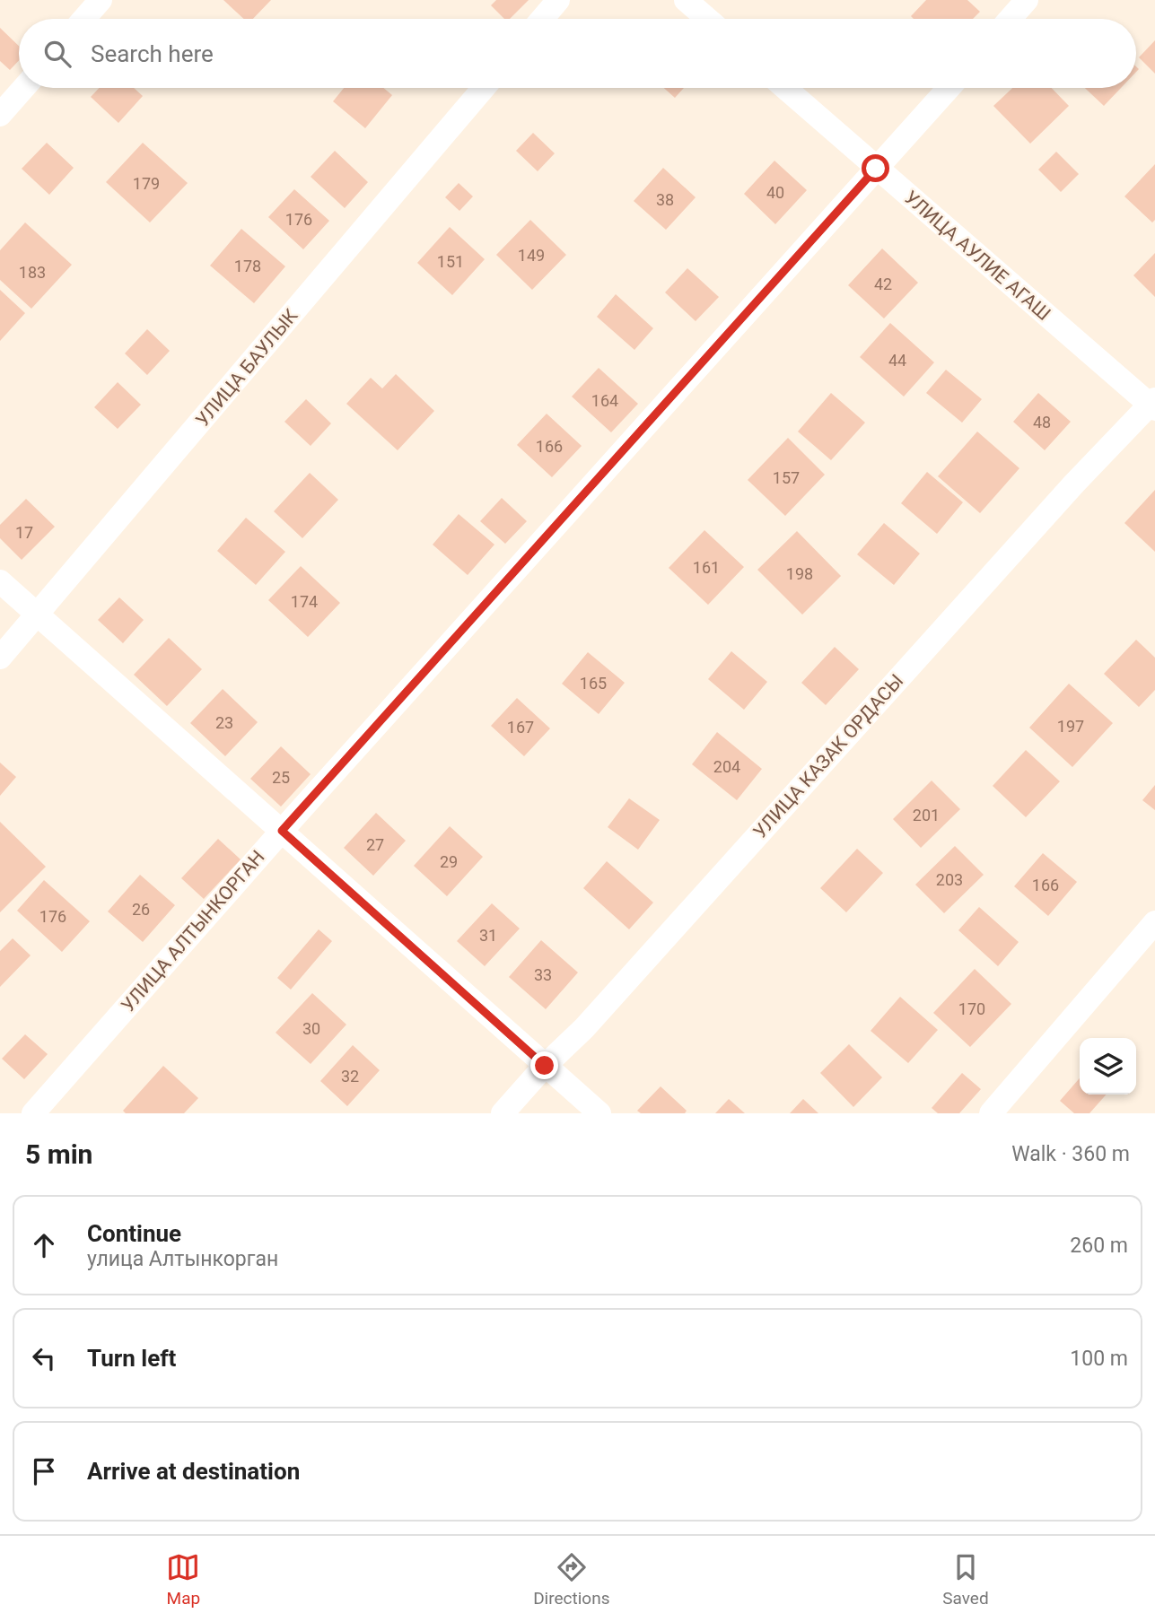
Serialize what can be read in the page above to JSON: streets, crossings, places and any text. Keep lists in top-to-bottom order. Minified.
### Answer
{"streets":{"street":["УЛИЦА АУЛИЕ АГАШ","УЛИЦА БАУЛЫК","УЛИЦА КАЗАК ОРДАСЫ","УЛИЦА АЛТЫНКОРГАН"]},"crossings":[["УЛИЦА АУЛИЕ АГАШ","УЛИЦА КАЗАК ОРДАСЫ"],["УЛИЦА АУЛИЕ АГАШ","УЛИЦА АЛТЫНКОРГАН"]],"house_numbers":["179","40","38","176","149","151","178","183","42","44","164","48","166","157","17","161","198","174","165","23","197","167","204","25","201","27","29","203","166","26","176","31","33","170","30","32"],"page":{"search":"Search here","heading":["5 min","Walk · 360 m"],"list":[["Continue","улица Алтынкорган","260 m"],["Turn left","100 m"],"Arrive at destination"],"nav":["Map","Directions","Saved"]}}
